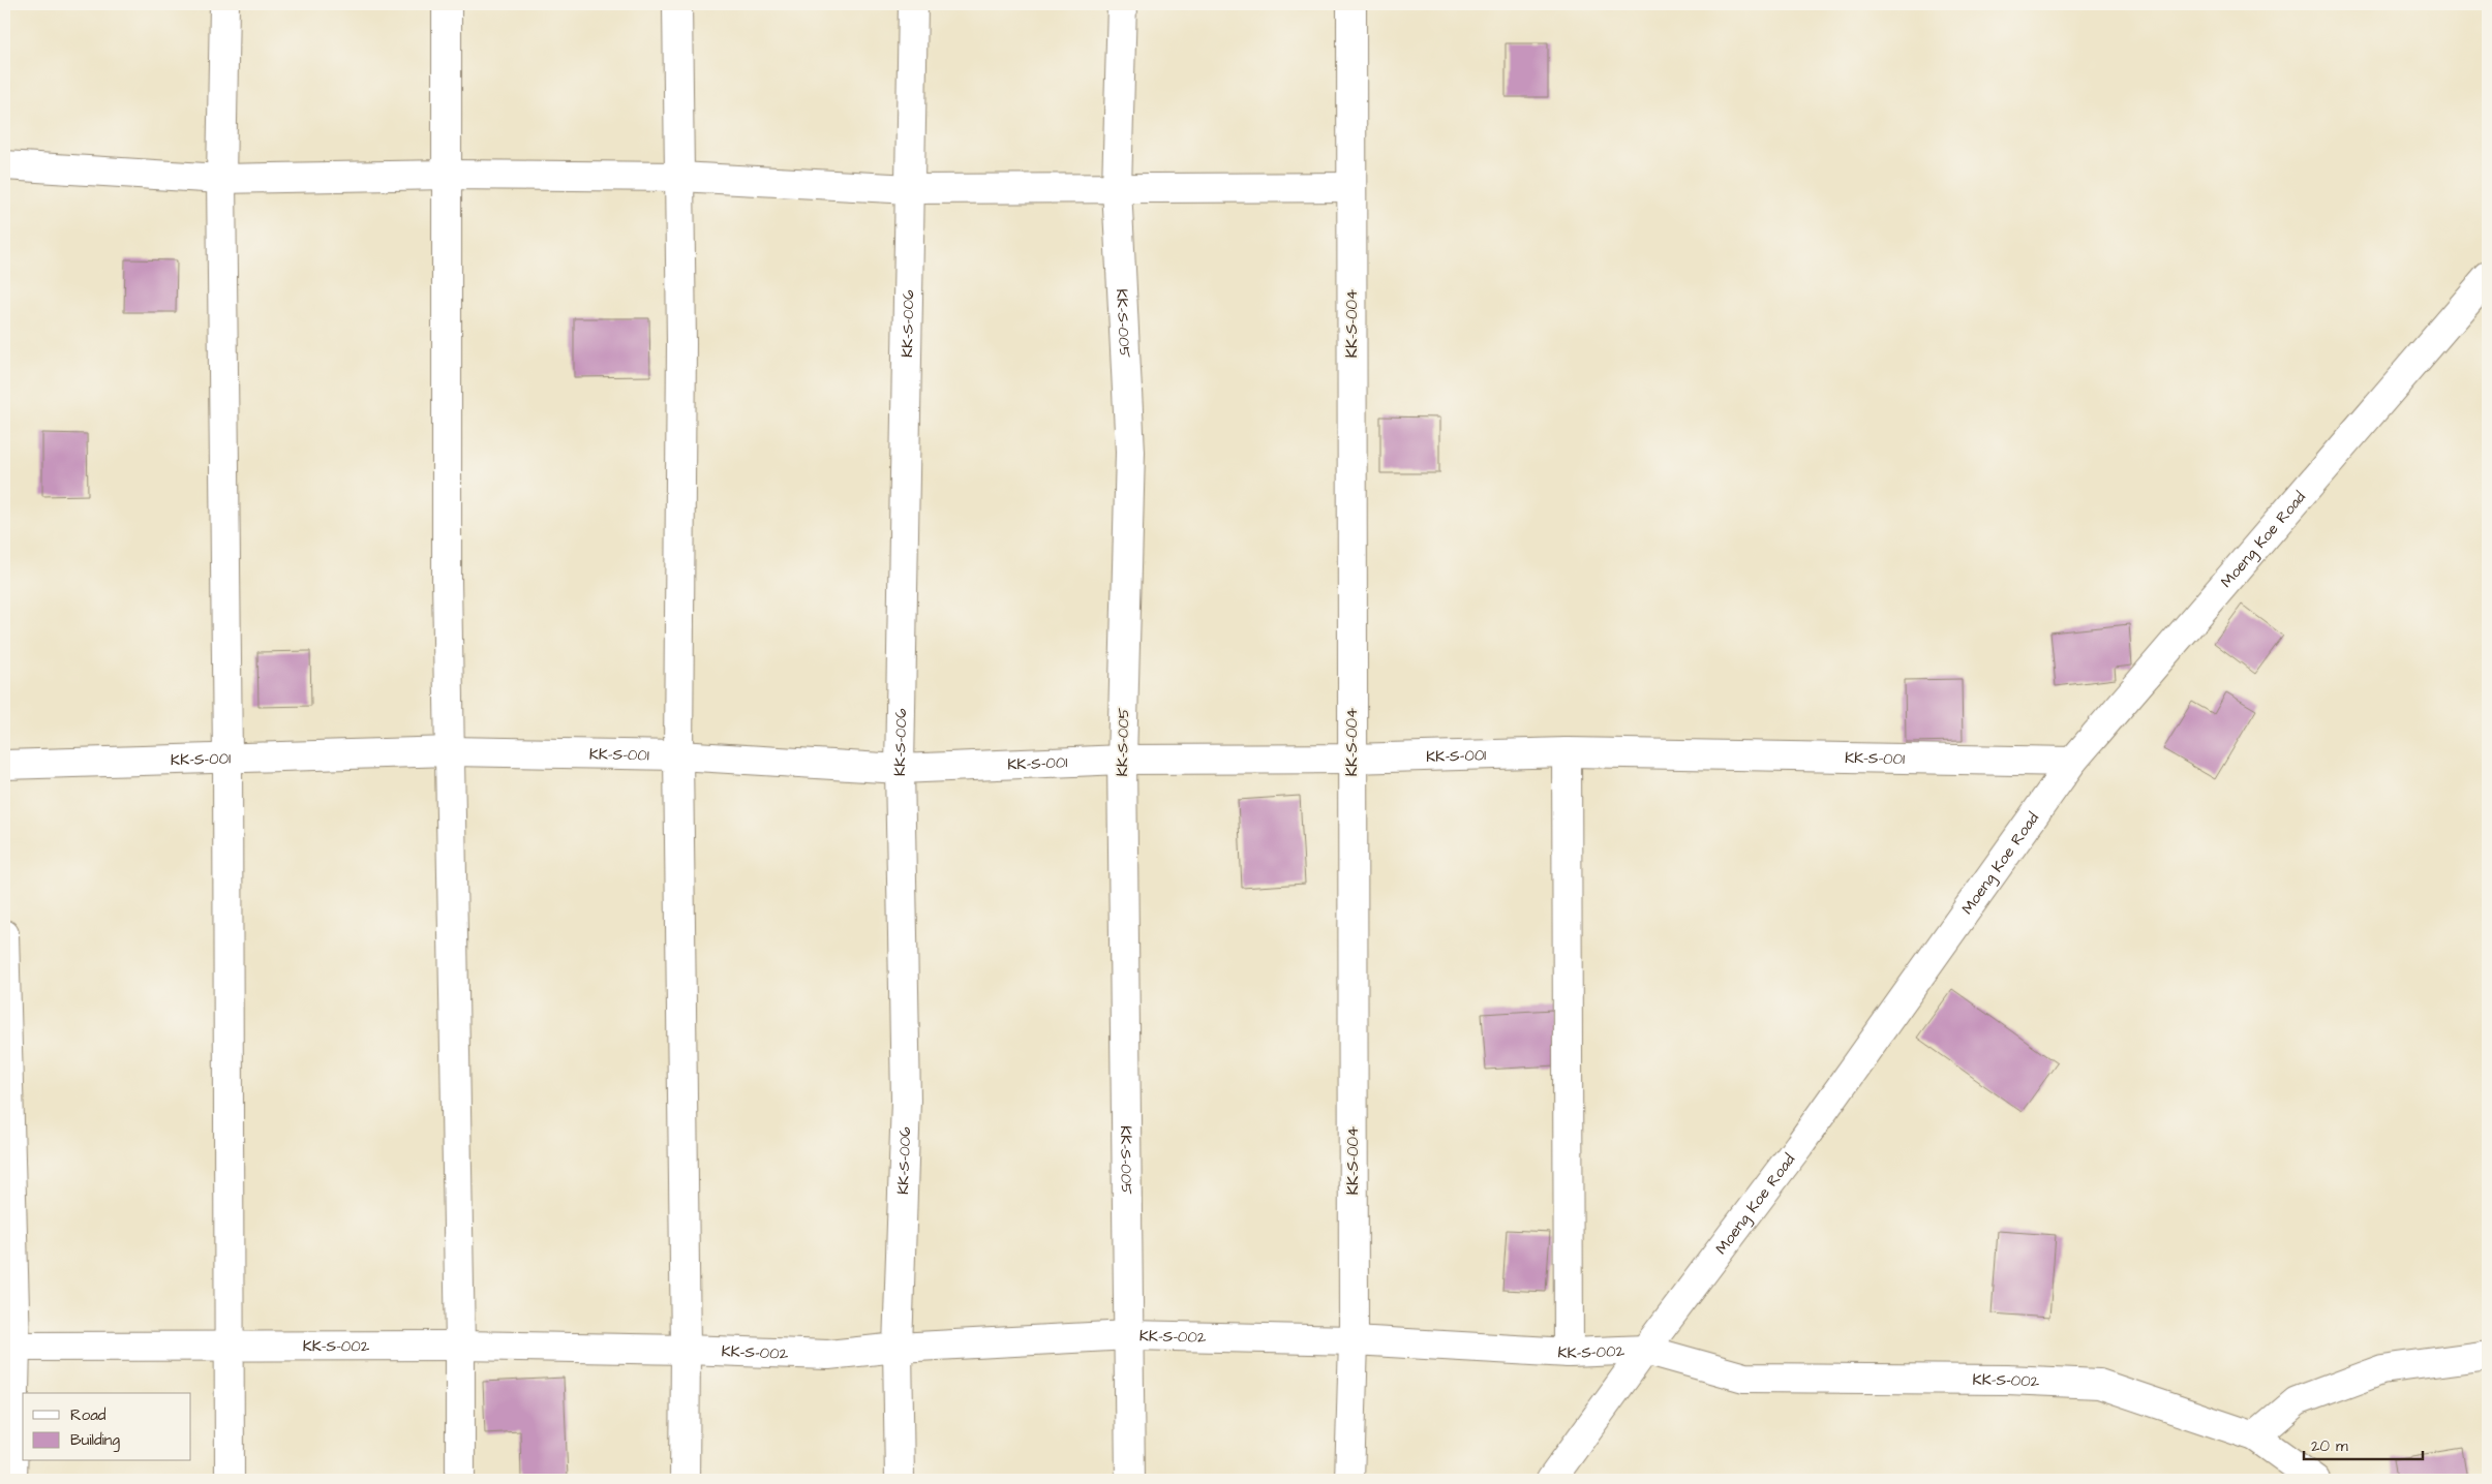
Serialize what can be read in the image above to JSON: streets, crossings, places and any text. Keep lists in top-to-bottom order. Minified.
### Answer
{"streets":{"street":["KK-S-006","KK-S-005","KK-S-004","Moeng Koe Road","KK-S-001","KK-S-002"]},"crossings":[["KK-S-006","KK-S-001"],["KK-S-006","KK-S-002"],["KK-S-005","KK-S-001"],["KK-S-005","KK-S-002"],["KK-S-004","KK-S-001"],["KK-S-004","KK-S-002"],["Moeng Koe Road","KK-S-001"],["Moeng Koe Road","KK-S-002"]],"legend":["Road","Building"],"scale_bar":"20 m"}
